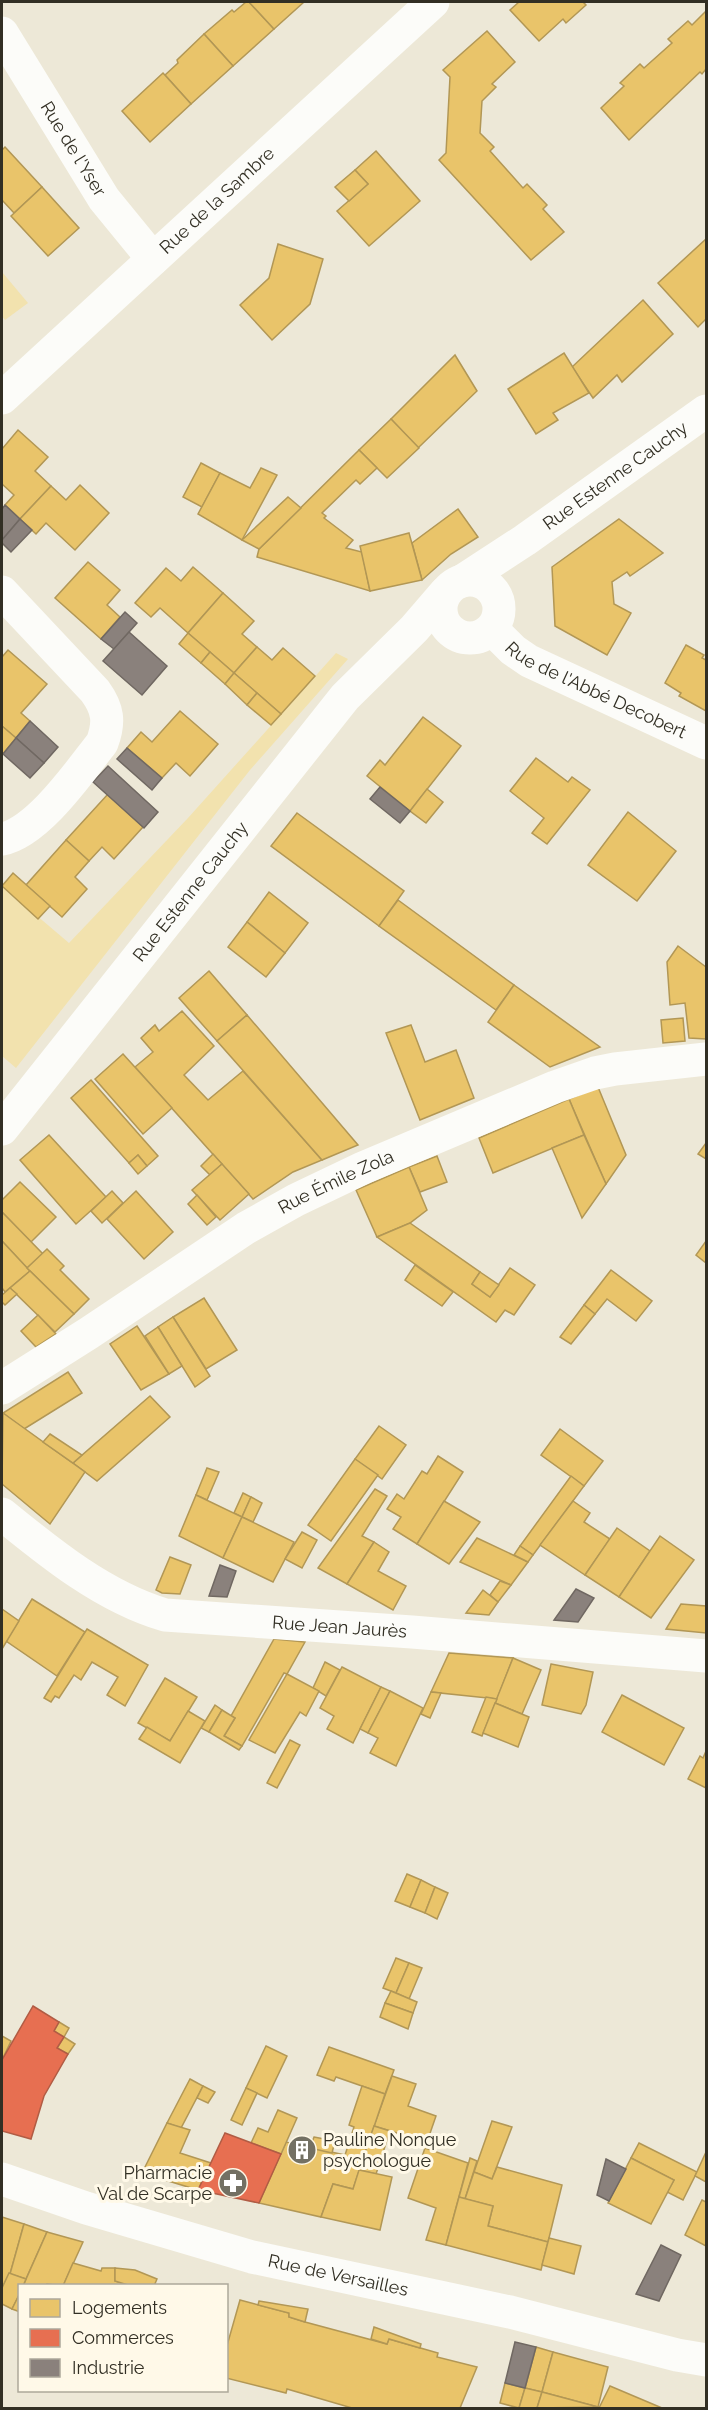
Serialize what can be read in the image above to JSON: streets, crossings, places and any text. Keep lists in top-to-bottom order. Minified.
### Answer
{"streets":{"street":["Rue de l'Yser","Rue de la Sambre","Rue Estenne Cauchy","Rue de l'Abbé Decobert","Rue Émile Zola","Rue Jean Jaurès","Rue de Versailles"]},"crossings":[["Rue de l'Yser","Rue de la Sambre"],["Rue Estenne Cauchy","Rue de l'Abbé Decobert"]],"places":{"building":["Pauline Nonque psychologue"],"pharmacy":["Pharmacie Val de Scarpe"]},"legend":["Logements","Commerces","Industrie"]}
